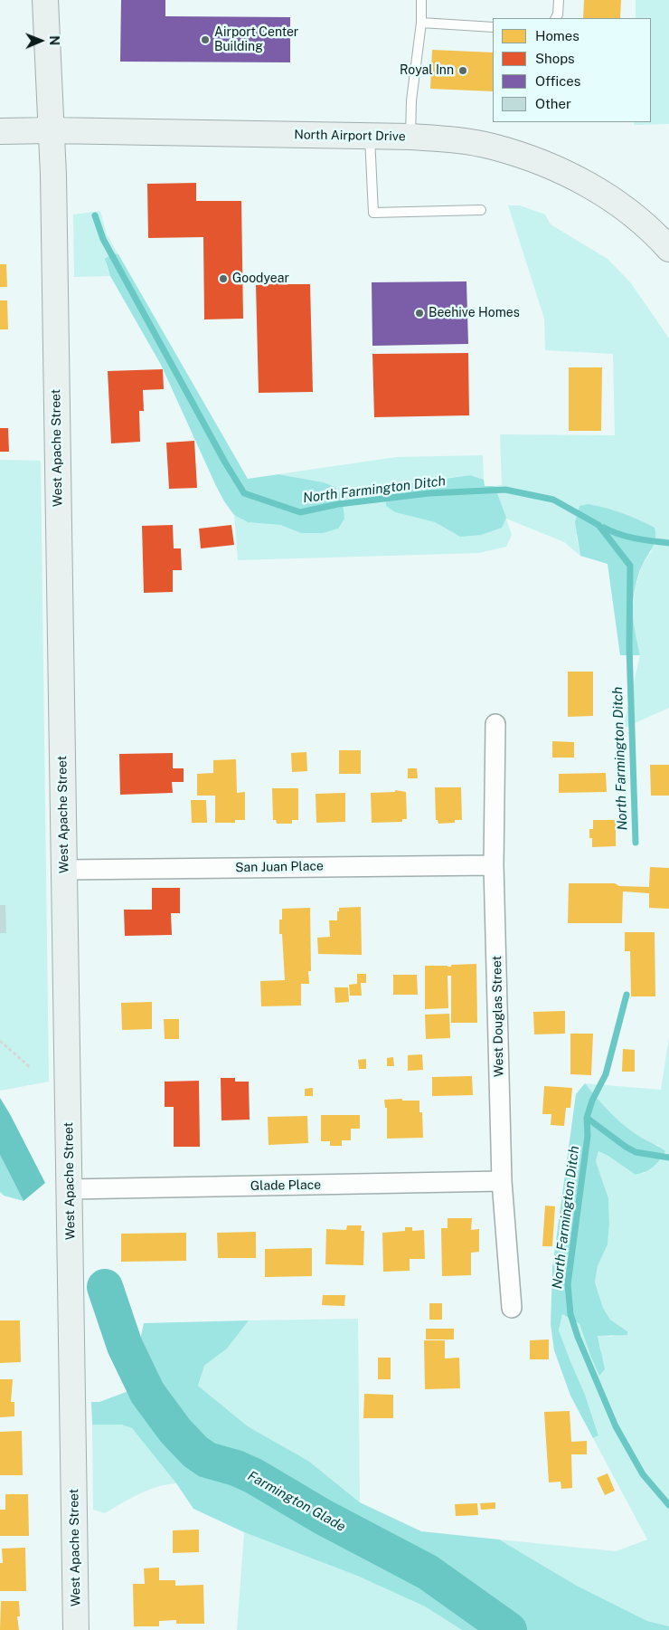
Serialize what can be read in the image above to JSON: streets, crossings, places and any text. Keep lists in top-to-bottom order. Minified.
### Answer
{"streets":{"main road":["North Airport Drive","West Apache Street"],"street":["San Juan Place","West Douglas Street","Glade Place"]},"crossings":[["North Airport Drive","West Apache Street"],["West Apache Street","San Juan Place"],["West Apache Street","Glade Place"],["San Juan Place","West Douglas Street"],["West Douglas Street","Glade Place"]],"water":["North Farmington Ditch","Farmington Glade"],"places":["Airport Center Building","Royal Inn","Goodyear","Beehive Homes"],"legend":["Homes","Shops","Offices","Other"],"north":"right"}
